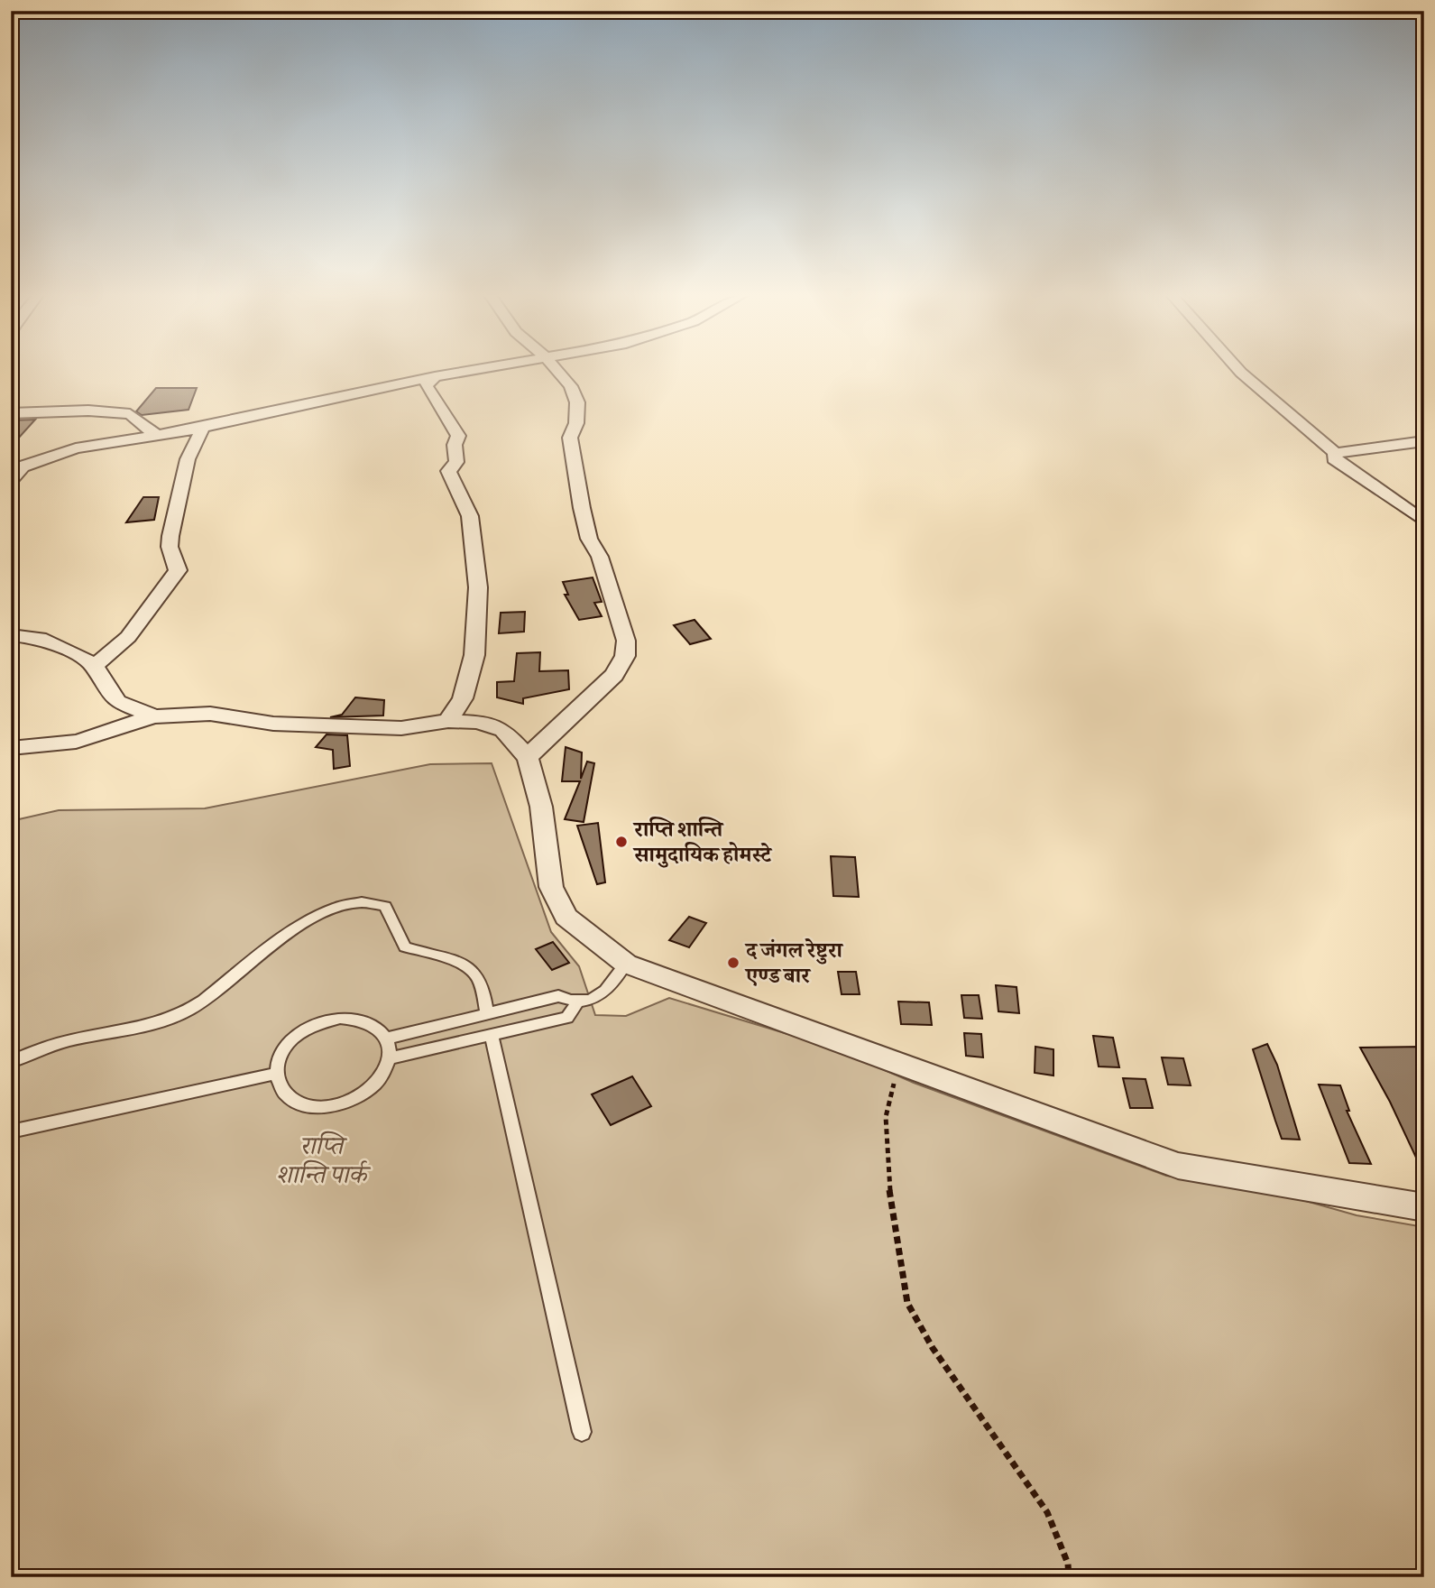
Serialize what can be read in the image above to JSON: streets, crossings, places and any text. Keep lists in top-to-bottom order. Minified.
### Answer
{"parks":["राप्ति शान्ति पार्क"],"places":["राप्ति शान्ति सामुदायिक होमस्टे","द जंगल रेष्टुरा एण्ड बार"]}
